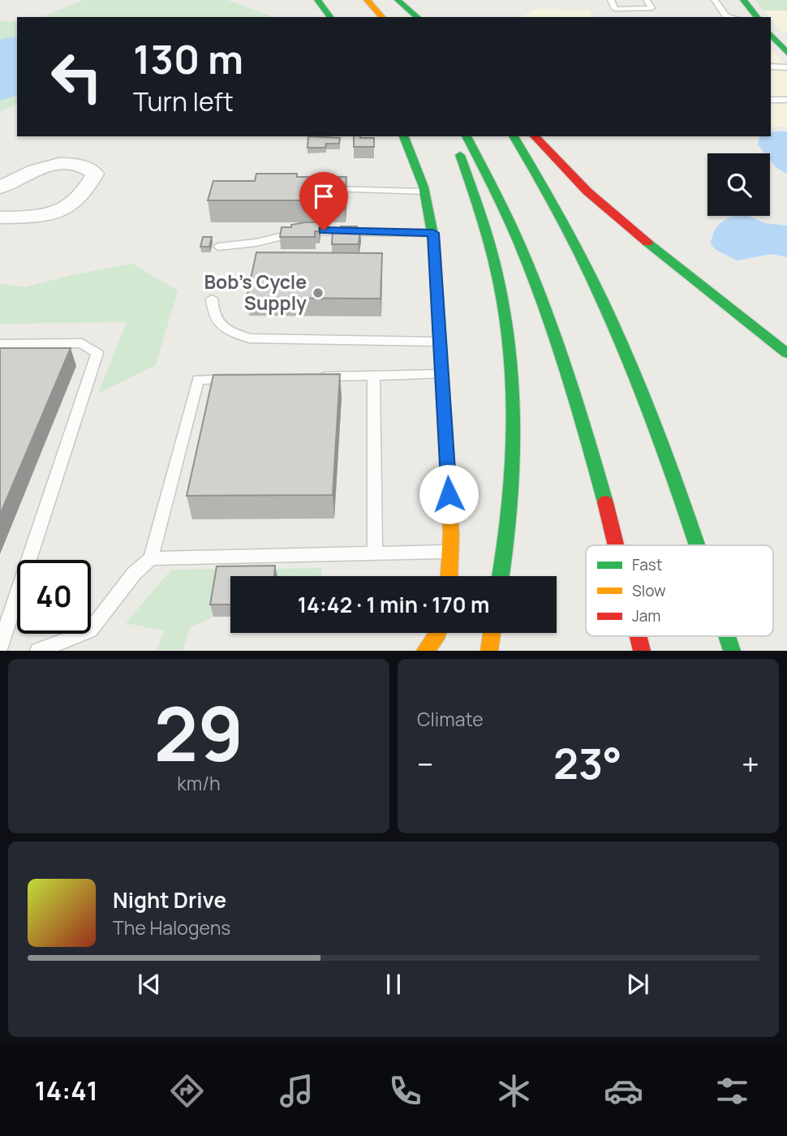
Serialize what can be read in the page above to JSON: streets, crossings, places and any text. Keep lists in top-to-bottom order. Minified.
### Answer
{"places":["Bob's Cycle Supply"],"legend":["Fast","Slow","Jam"],"page":{"turn":["130 m","Turn left"],"limit":"40","trip":"14:42 · 1 min · 170 m","tile":[["29","km/h"],"Climate"],"heat":["−","23°","+"],"song":["Night Drive","The Halogens"],"tabs":"14:41"}}
